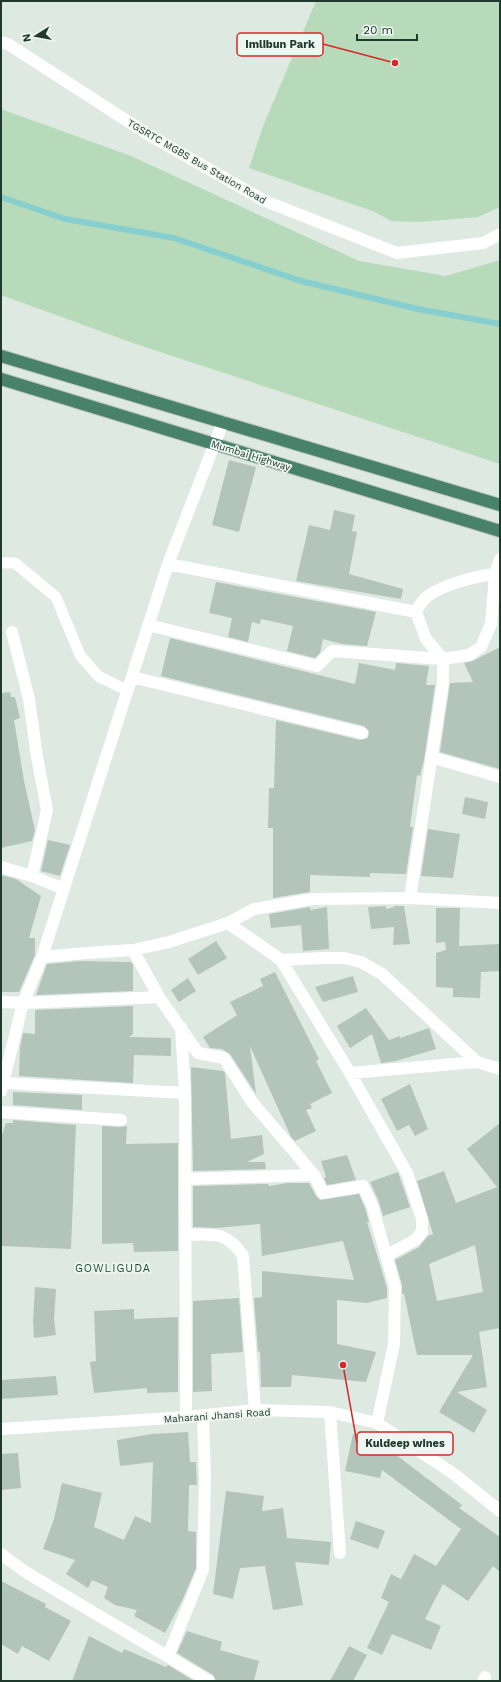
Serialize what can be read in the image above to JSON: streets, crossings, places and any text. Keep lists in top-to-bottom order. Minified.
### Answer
{"streets":{"highway":["Mumbai Highway"],"street":["TGSRTC MGBS Bus Station Road","Maharani Jhansi Road"]},"districts":["GOWLIGUDA"],"places":["Imlibun Park","Kuldeep wines"],"scale_bar":"20 m","north":"left"}
